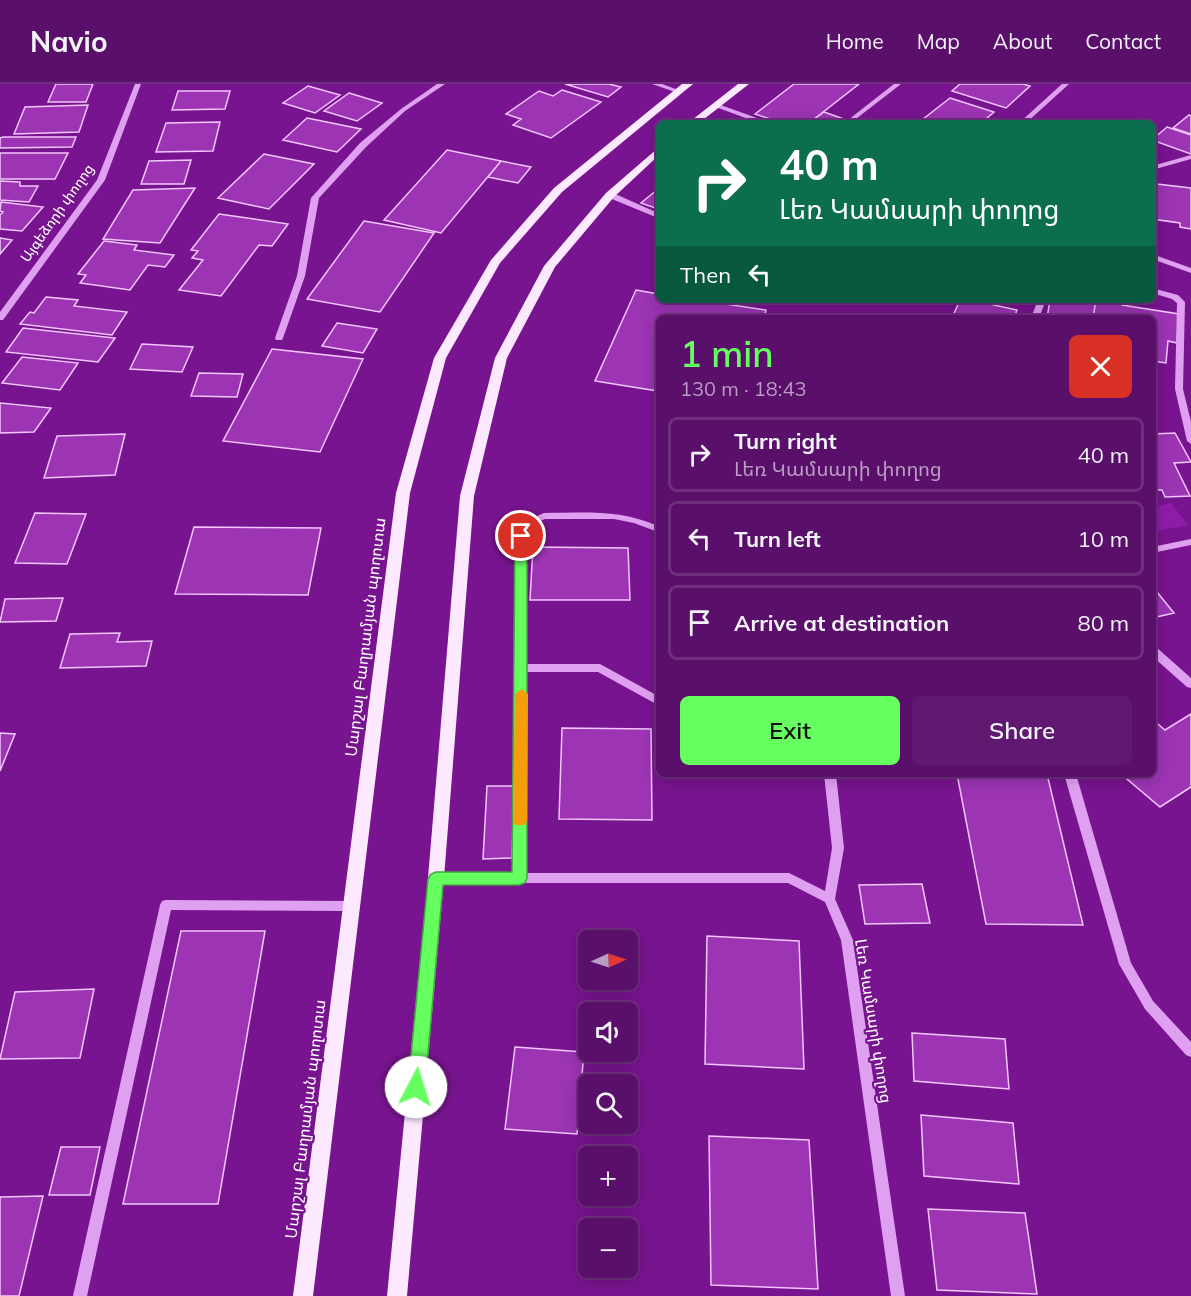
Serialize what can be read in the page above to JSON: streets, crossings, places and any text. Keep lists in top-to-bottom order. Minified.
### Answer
{"streets":{"main road":["Մարշալ Բաղրամյան պողոտա"],"street":["Այգեձորի փողոց","Լեռ Կամսարի փողոց"]},"north":"right","page":{"header":"Navio","nav":["Home","Map","About","Contact"],"turn":["40 m","Լեռ Կամսարի փողոց"],"then":"Then","heading":["1 min","130 m · 18:43"],"list":[{"name":"Turn right","note":"Լեռ Կամսարի փողոց","value":"40 m"},{"name":"Turn left","value":"10 m"},{"name":"Arrive at destination","value":"80 m"}],"buttons":["Exit","Share"],"map_buttons":["+","−"]}}
